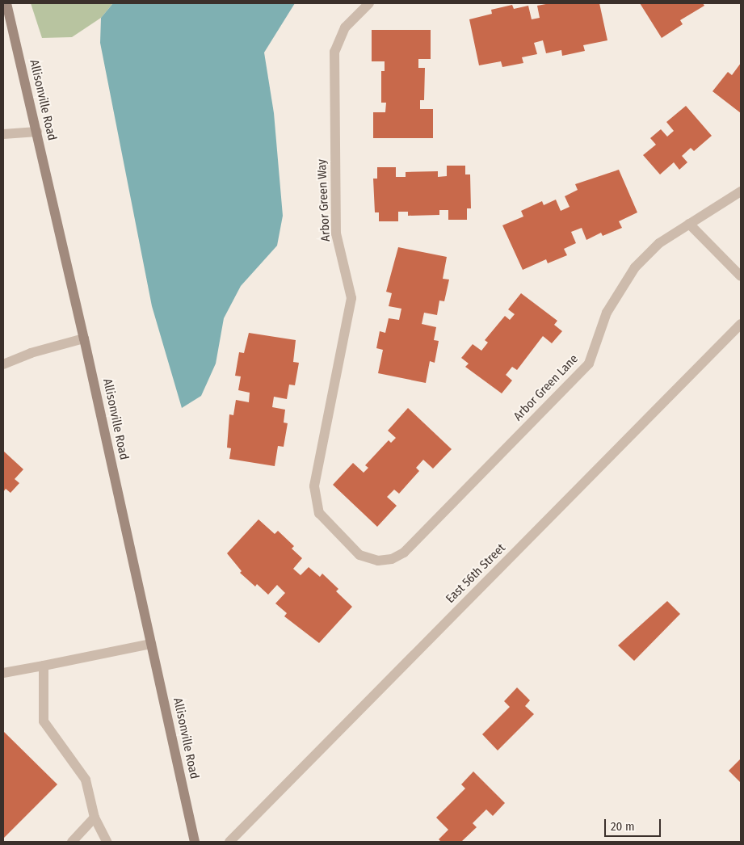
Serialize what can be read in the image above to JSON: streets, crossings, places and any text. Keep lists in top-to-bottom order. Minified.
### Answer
{"streets":{"main road":["Allisonville Road"],"street":["Arbor Green Way","Arbor Green Lane","East 56th Street"]},"crossings":[["Arbor Green Way","Arbor Green Lane"]],"scale_bar":"20 m"}
